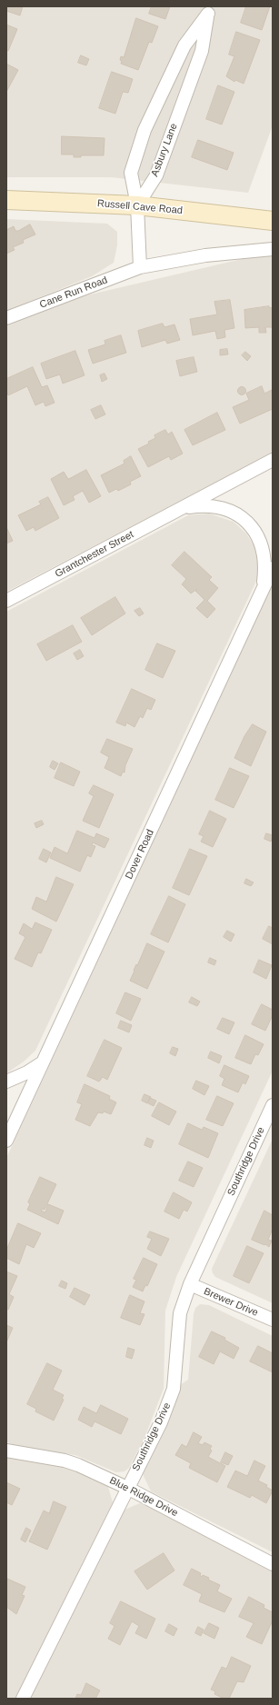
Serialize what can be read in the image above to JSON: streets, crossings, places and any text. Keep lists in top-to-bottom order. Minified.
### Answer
{"streets":{"main road":["Russell Cave Road"],"street":["Asbury Lane","Cane Run Road","Grantchester Street","Dover Road","Southridge Drive","Brewer Drive","Blue Ridge Drive"]},"crossings":[["Asbury Lane","Russell Cave Road"],["Grantchester Street","Dover Road"],["Southridge Drive","Brewer Drive"],["Southridge Drive","Blue Ridge Drive"]]}
